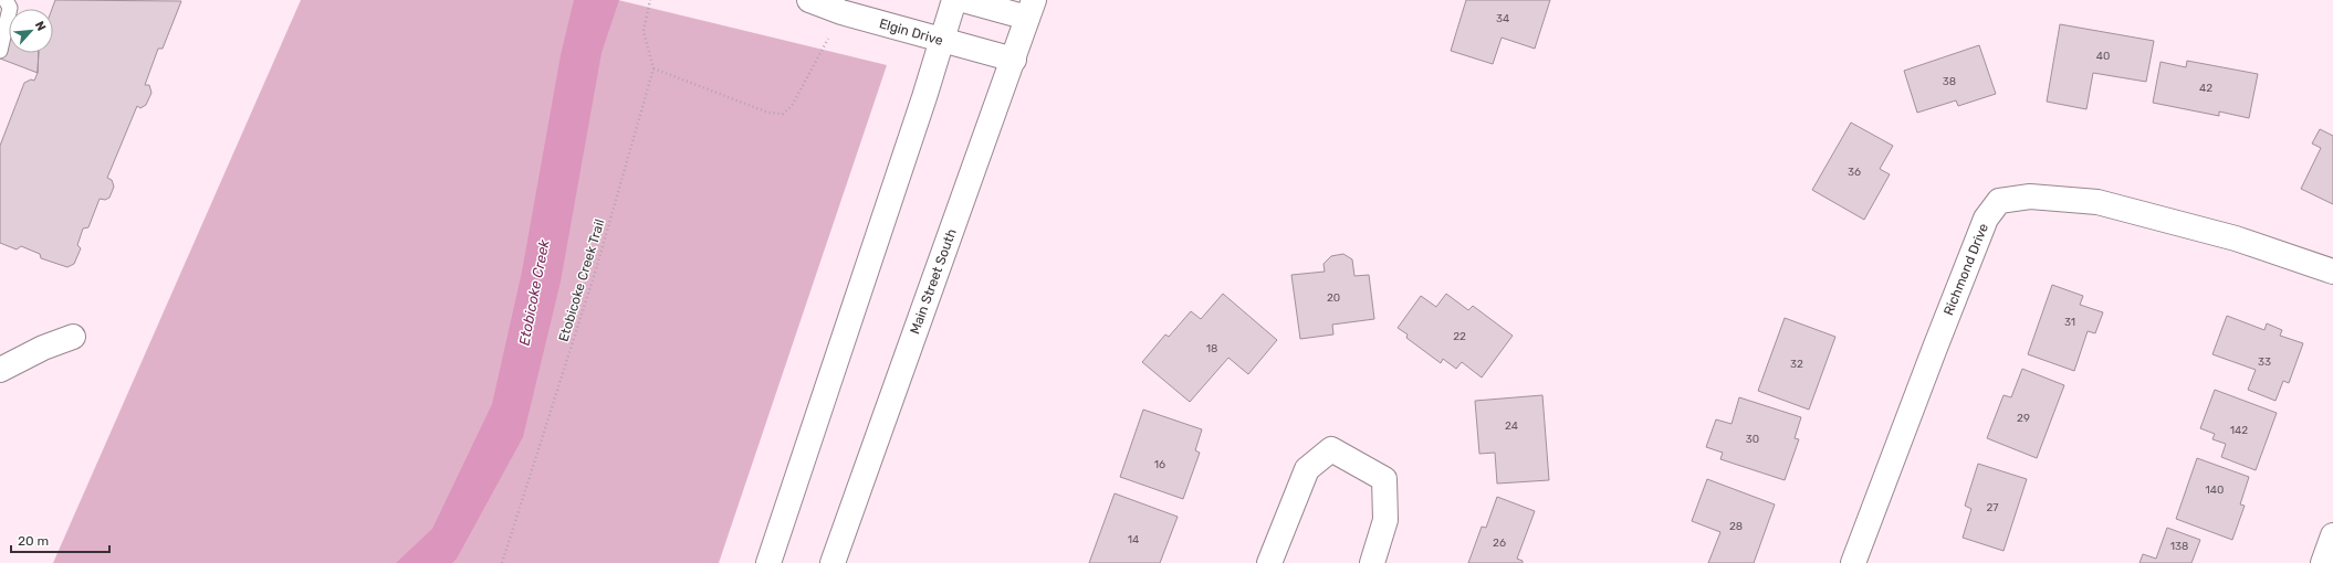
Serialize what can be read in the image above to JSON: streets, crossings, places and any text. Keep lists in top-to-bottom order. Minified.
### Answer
{"streets":{"street":["Elgin Drive","Richmond Drive","Main Street South"],"path":["Etobicoke Creek Trail"]},"crossings":[["Elgin Drive","Main Street South"]],"water":["Etobicoke Creek"],"house_numbers":["34","40","38","42","36","20","31","22","18","33","32","29","24","142","30","16","140","27","28","14","26","138"],"scale_bar":"20 m","north":"top right"}
